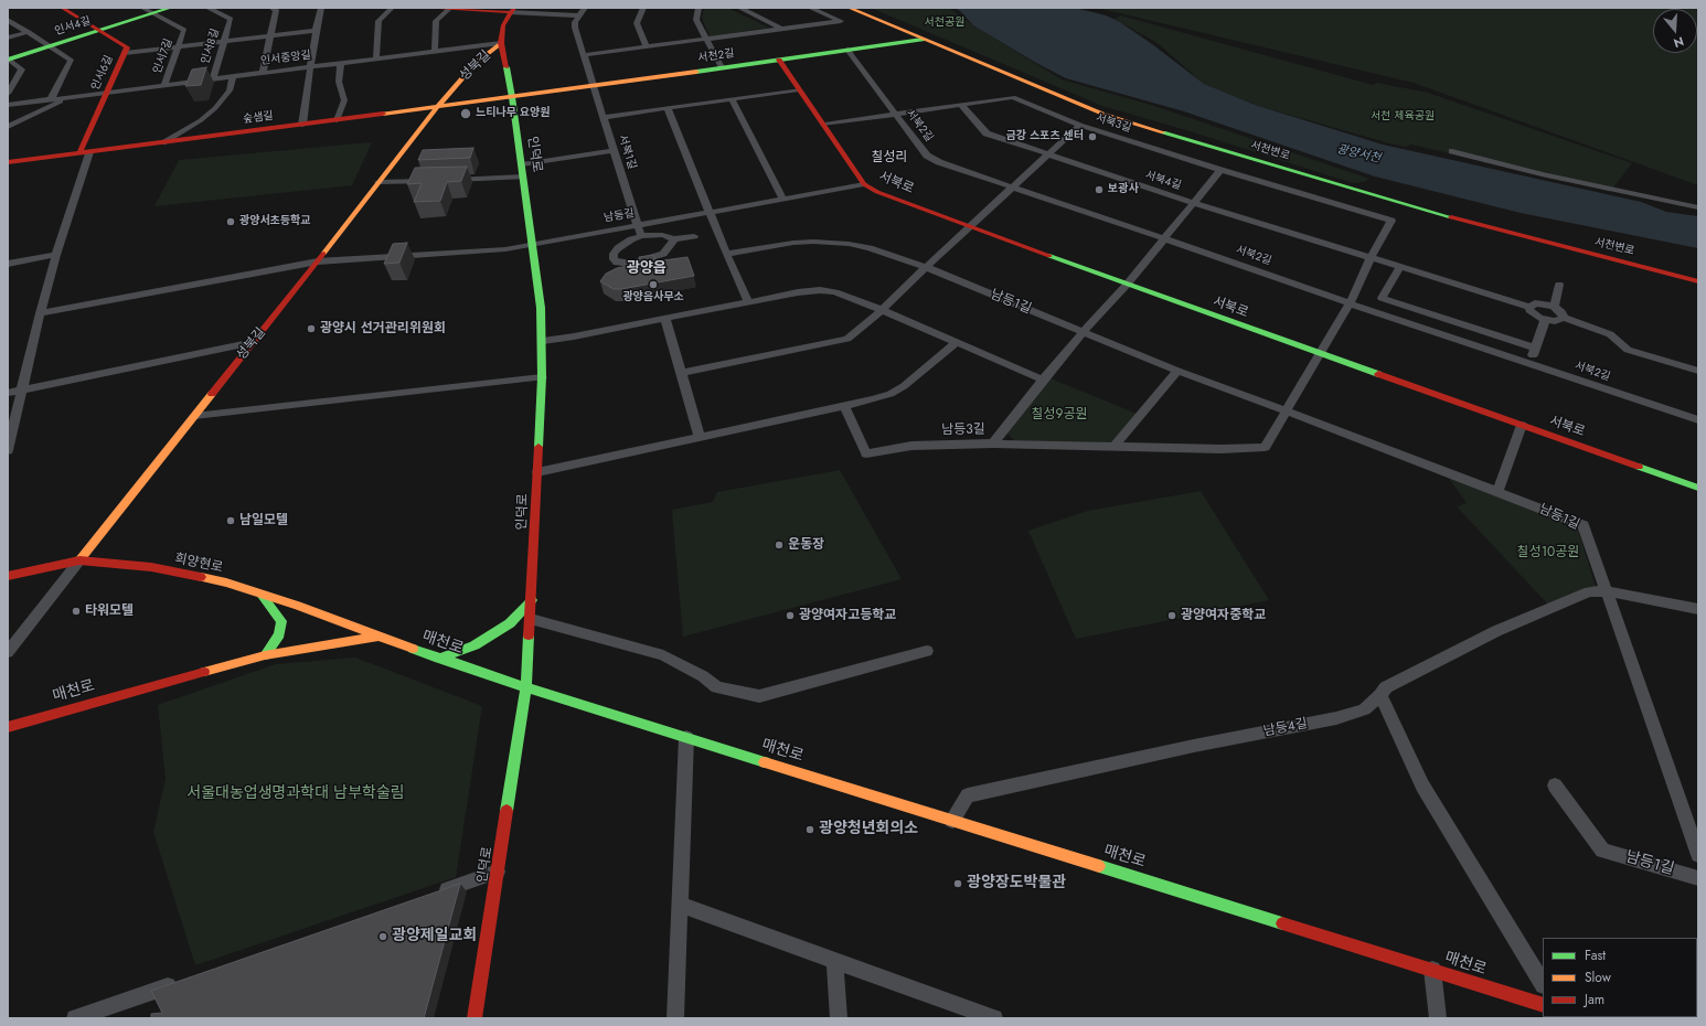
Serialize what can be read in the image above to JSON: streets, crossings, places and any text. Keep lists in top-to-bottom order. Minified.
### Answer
{"streets":{"street":["인서4길","인서8길","인서7길","서천2길","인서중앙길","성북길","인서6길","숲샘길","서북3길","서북2길","서천변로","서북1길","인덕로","서북4길","서북로","남등길","남등1길","남등3길","희양현로","매천로","남등4길"]},"crossings":[["인서4길","인서7길"],["인서4길","인서6길"],["인서8길","인서중앙길"],["인서7길","인서중앙길"],["서천2길","숲샘길"],["서천2길","서북2길"],["서천2길","서천변로"],["서천2길","서북1길"],["서천2길","인덕로"],["서천2길","서북로"],["인서중앙길","성북길"],["인서중앙길","인서6길"],["인서중앙길","인덕로"],["성북길","숲샘길"],["성북길","인덕로"],["성북길","남등길"],["성북길","희양현로"],["인서6길","숲샘길"],["숲샘길","인덕로"],["서북3길","서북2길"],["서북3길","서북4길"],["서북3길","서북로"],["서북1길","남등길"],["인덕로","남등길"],["인덕로","매천로"],["서북로","남등길"],["남등1길","남등3길"],["남등1길","남등4길"],["희양현로","매천로"],["매천로","남등4길"]],"districts":["칠성리","광양읍"],"water":["광양서천"],"parks":["서천공원","서천 체육공원","칠성9공원","칠성10공원","서울대농업생명과학대 남부학술림"],"places":["느티나무 요양원","금강 스포츠 센터","보광사","광양서초등학교","광양읍사무소","광양시 선거관리위원회","남일모텔","운동장","타워모텔","광양여자고등학교","광양여자중학교","광양청년회의소","광양장도박물관","광양제일교회"],"legend":["Fast","Slow","Jam"],"north":"bottom"}
